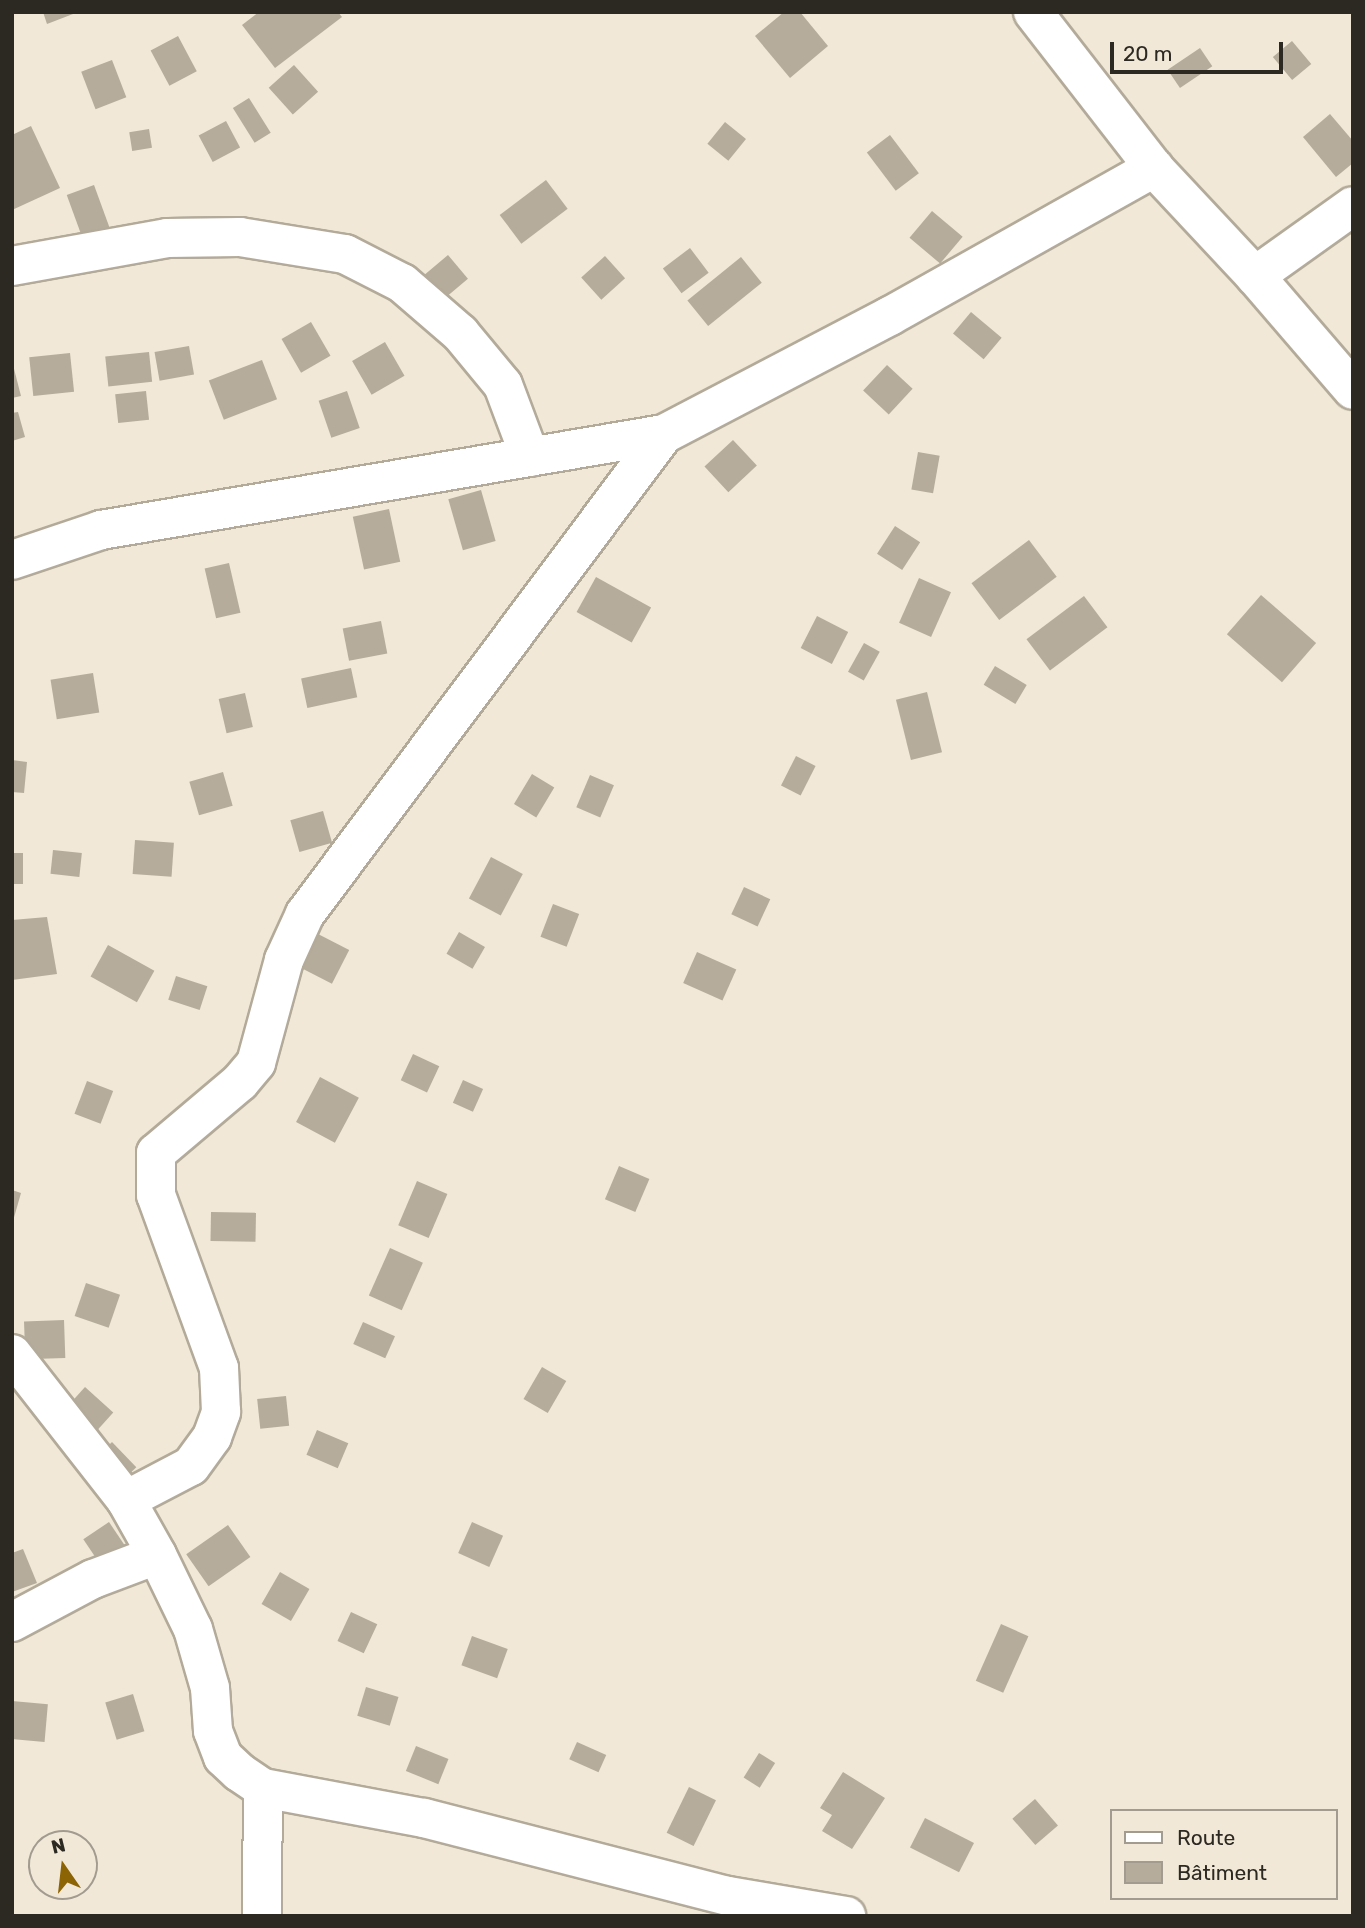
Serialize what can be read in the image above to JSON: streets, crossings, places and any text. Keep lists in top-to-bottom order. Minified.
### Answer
{"legend":["Route","Bâtiment"],"scale_bar":"20 m","north":"top"}
